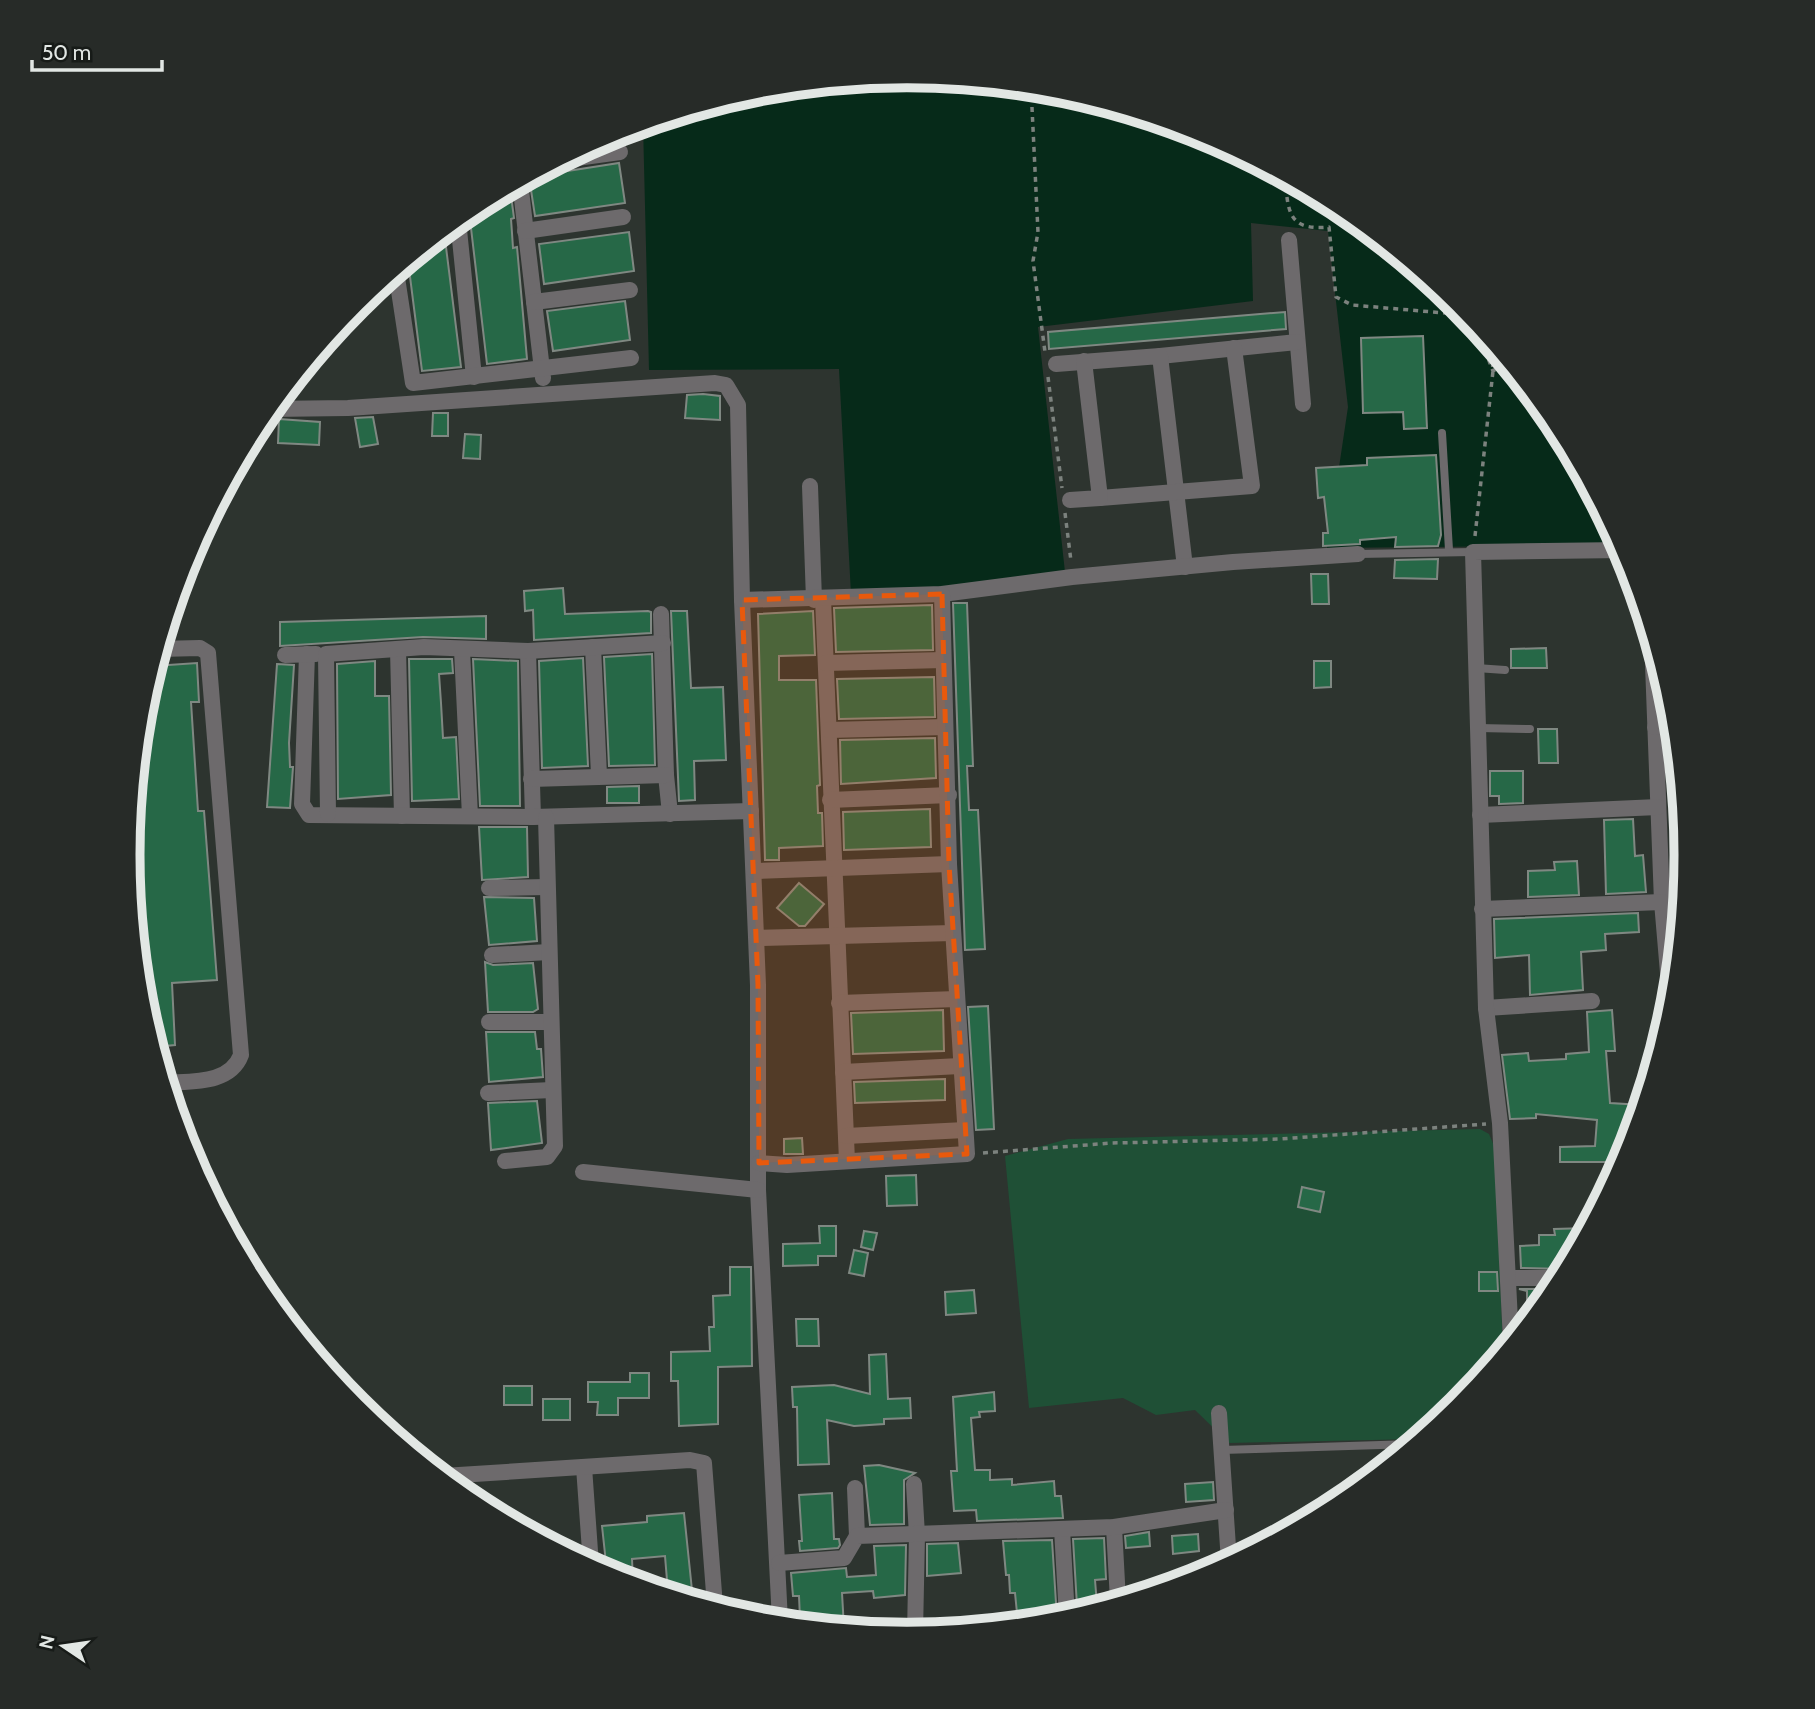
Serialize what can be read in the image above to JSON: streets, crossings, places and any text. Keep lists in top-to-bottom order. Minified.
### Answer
{"scale_bar":"50 m","north":"left"}
